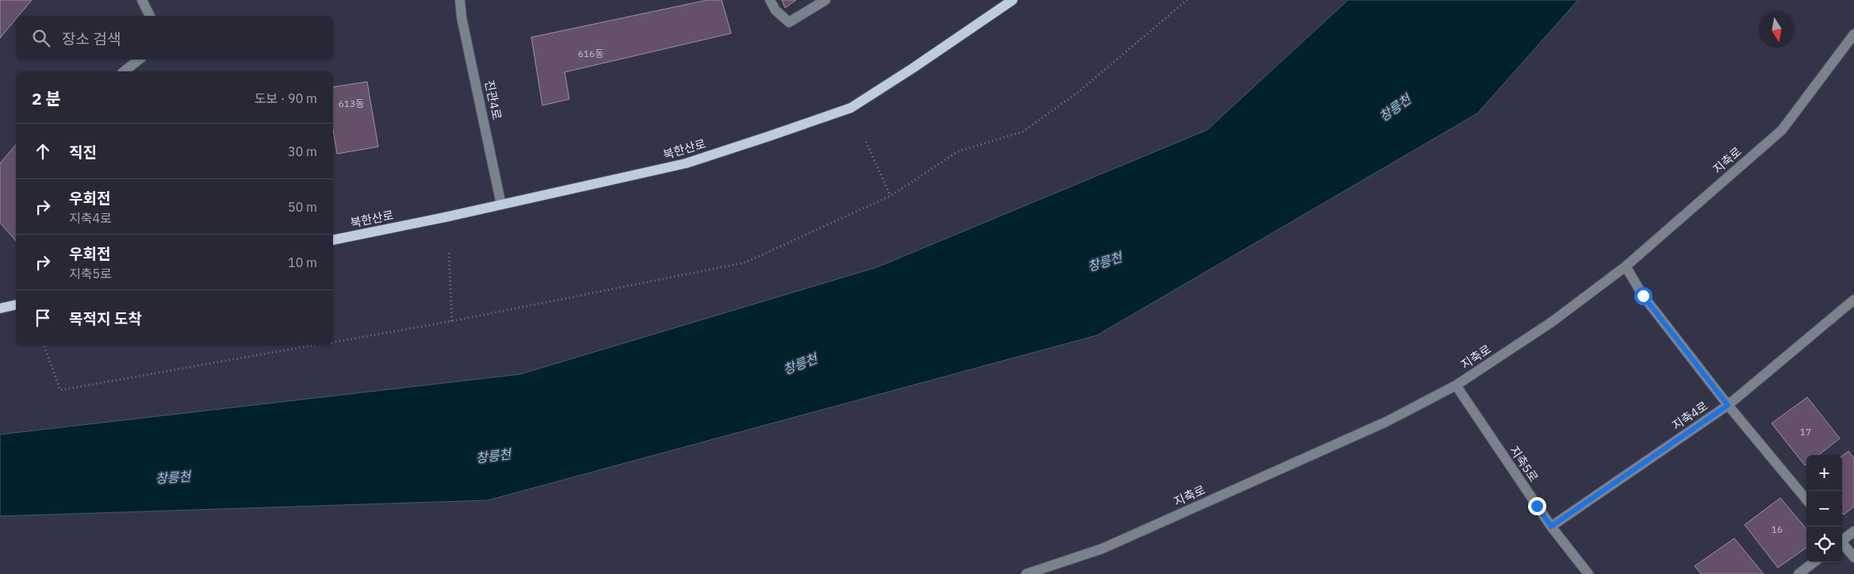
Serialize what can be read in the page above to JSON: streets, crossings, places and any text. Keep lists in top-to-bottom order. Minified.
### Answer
{"streets":{"main road":["북한산로"],"street":["진관4로","지축로","지축4로","지축5로"]},"crossings":[["진관4로","북한산로"],["지축로","지축5로"],["지축4로","지축5로"]],"water":["창릉천"],"house_numbers":["616동","613동","17","16"],"north":"bottom","page":{"search":"장소 검색","heading":["2 분","도보 · 90 m"],"list":[["직진","30 m"],["우회전","지축4로","50 m"],["우회전","지축5로","10 m"],"목적지 도착"],"map_buttons":["+","−"]}}
